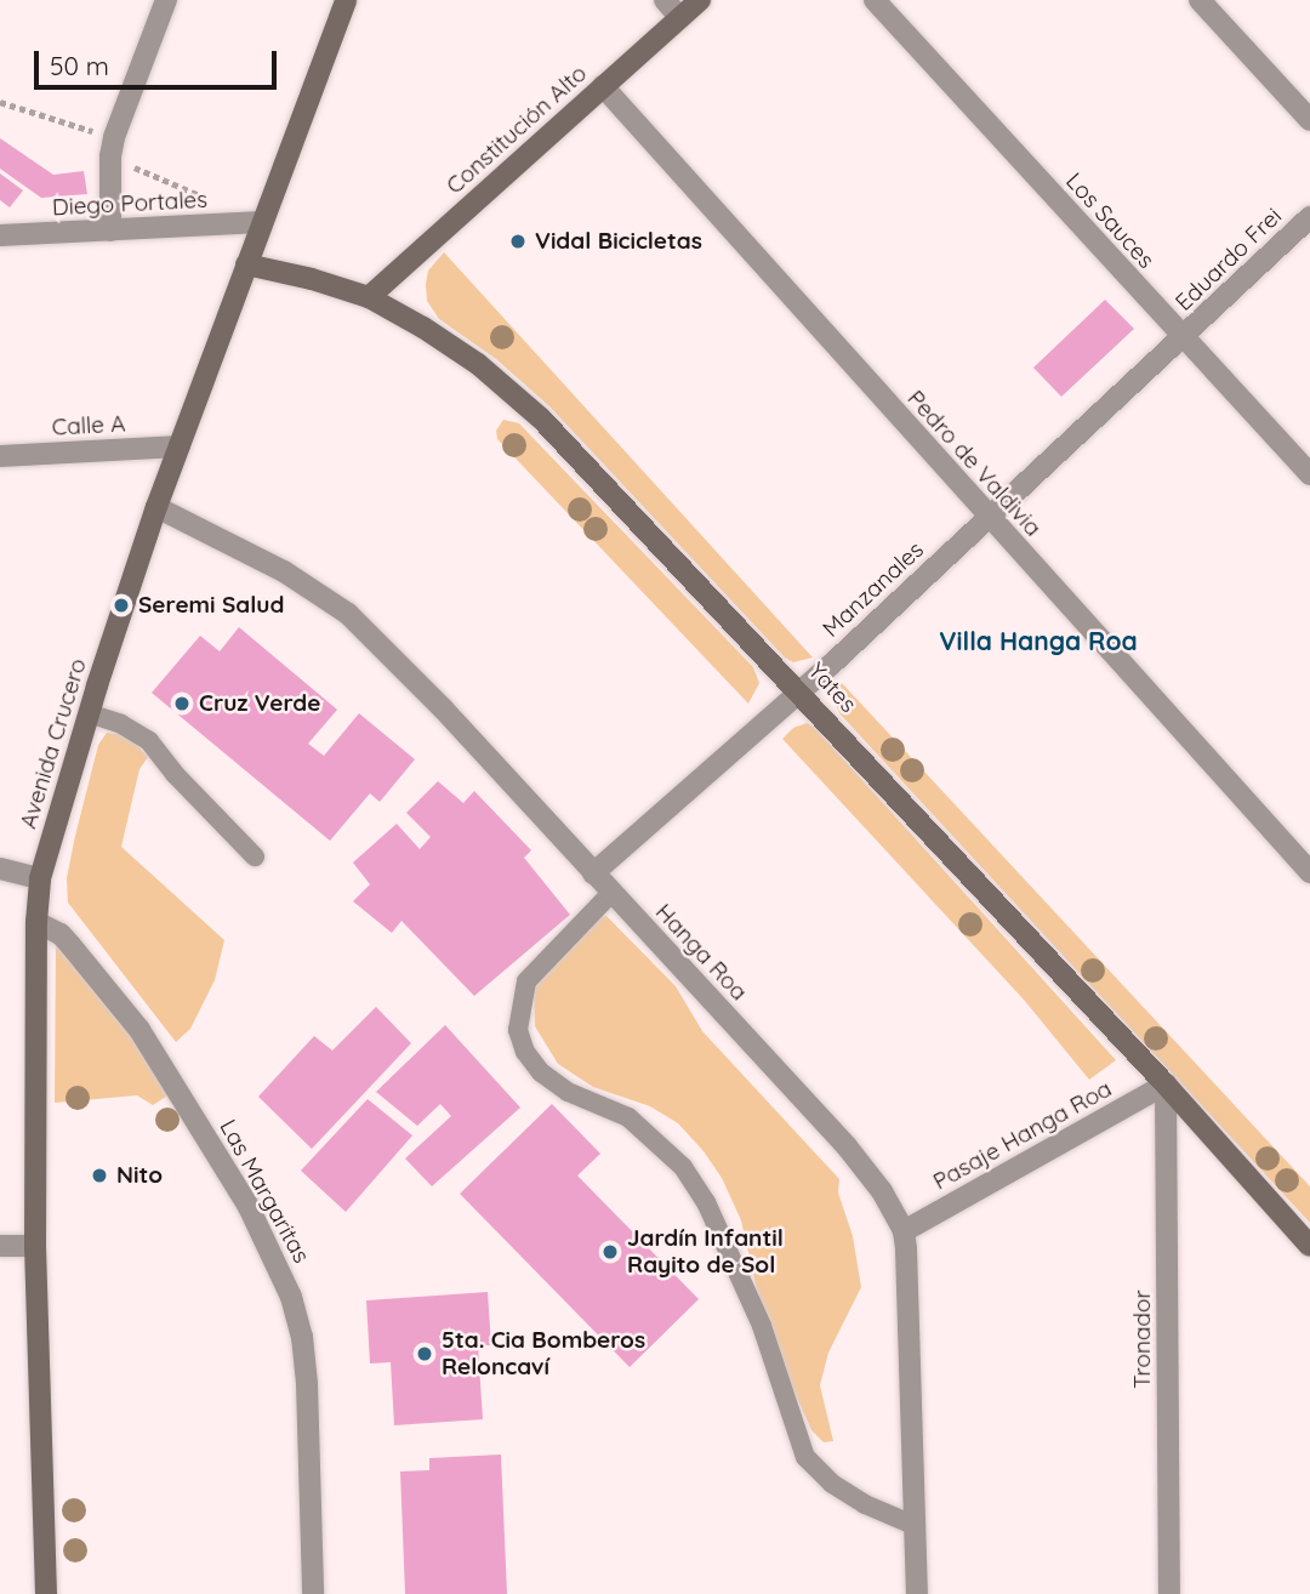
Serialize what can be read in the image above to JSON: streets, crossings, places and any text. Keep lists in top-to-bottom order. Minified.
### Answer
{"streets":{"main road":["Constitución Alto","Yates","Avenida Crucero"],"street":["Diego Portales","Los Sauces","Eduardo Frei","Calle A","Pedro de Valdivia","Manzanales","Hanga Roa","Pasaje Hanga Roa","Las Margaritas","Tronador"]},"crossings":[["Constitución Alto","Pedro de Valdivia"],["Constitución Alto","Yates"],["Diego Portales","Avenida Crucero"],["Los Sauces","Eduardo Frei"],["Los Sauces","Manzanales"],["Eduardo Frei","Manzanales"],["Calle A","Avenida Crucero"],["Pedro de Valdivia","Manzanales"],["Manzanales","Yates"],["Manzanales","Hanga Roa"],["Yates","Avenida Crucero"],["Yates","Pasaje Hanga Roa"],["Yates","Tronador"],["Avenida Crucero","Hanga Roa"],["Avenida Crucero","Las Margaritas"],["Hanga Roa","Pasaje Hanga Roa"],["Pasaje Hanga Roa","Tronador"]],"districts":["Villa Hanga Roa"],"places":["Vidal Bicicletas","Seremi Salud","Cruz Verde","Nito","Jardín Infantil Rayito de Sol","5ta. Cia Bomberos Reloncaví"],"scale_bar":"50 m"}
